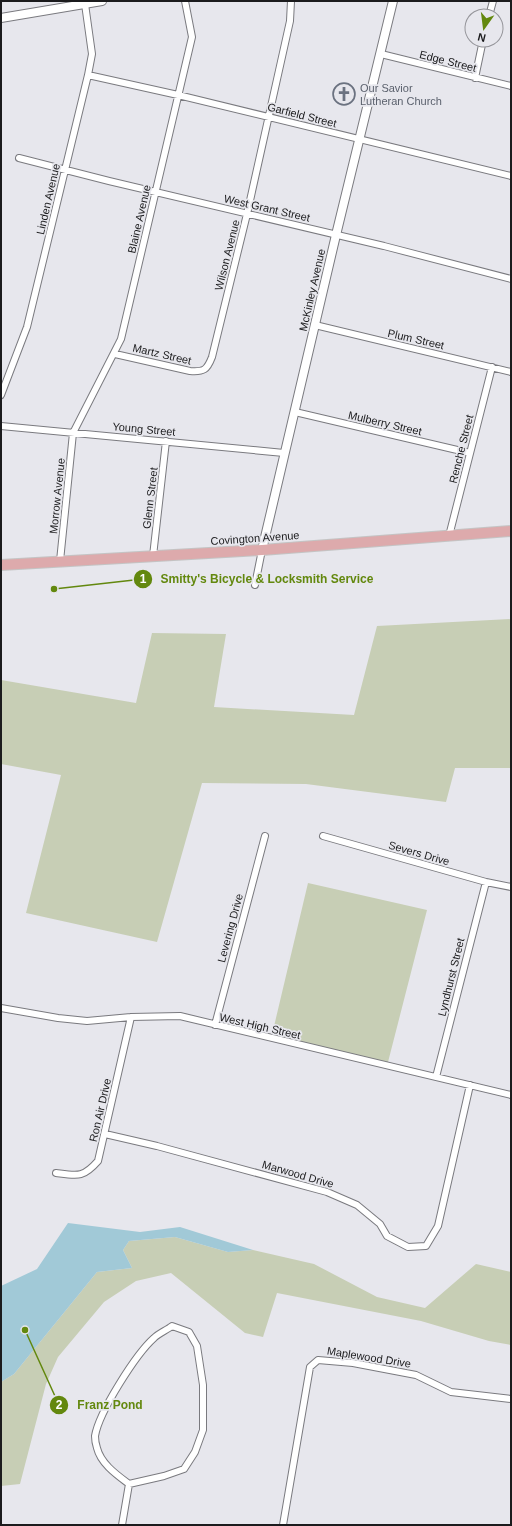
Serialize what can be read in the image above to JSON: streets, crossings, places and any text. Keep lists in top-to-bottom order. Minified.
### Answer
{"streets":{"main road":["Covington Avenue"],"street":["Edge Street","Garfield Street","Linden Avenue","West Grant Street","Blaine Avenue","Wilson Avenue","McKinley Avenue","Plum Street","Martz Street","Mulberry Street","Young Street","Renche Street","Morrow Avenue","Glenn Street","Severs Drive","Levering Drive","Lyndhurst Street","West High Street","Ron Air Drive","Marwood Drive","Maplewood Drive"]},"crossings":[["Edge Street","McKinley Avenue"],["Garfield Street","Linden Avenue"],["Garfield Street","Blaine Avenue"],["Garfield Street","Wilson Avenue"],["Garfield Street","McKinley Avenue"],["Linden Avenue","West Grant Street"],["West Grant Street","Blaine Avenue"],["West Grant Street","Wilson Avenue"],["West Grant Street","McKinley Avenue"],["Blaine Avenue","Martz Street"],["Blaine Avenue","Young Street"],["Blaine Avenue","Morrow Avenue"],["Wilson Avenue","Martz Street"],["McKinley Avenue","Plum Street"],["McKinley Avenue","Mulberry Street"],["McKinley Avenue","Young Street"],["McKinley Avenue","Covington Avenue"],["Plum Street","Renche Street"],["Mulberry Street","Renche Street"],["Young Street","Morrow Avenue"],["Young Street","Glenn Street"],["Renche Street","Covington Avenue"],["Morrow Avenue","Covington Avenue"],["Glenn Street","Covington Avenue"],["Severs Drive","Lyndhurst Street"],["Levering Drive","West High Street"],["Lyndhurst Street","West High Street"],["West High Street","Ron Air Drive"],["West High Street","Marwood Drive"],["Ron Air Drive","Marwood Drive"]],"places":{"church":["Our Savior Lutheran Church"],"other":["Smitty's Bicycle & Locksmith Service","Franz Pond"]},"north":"bottom"}
